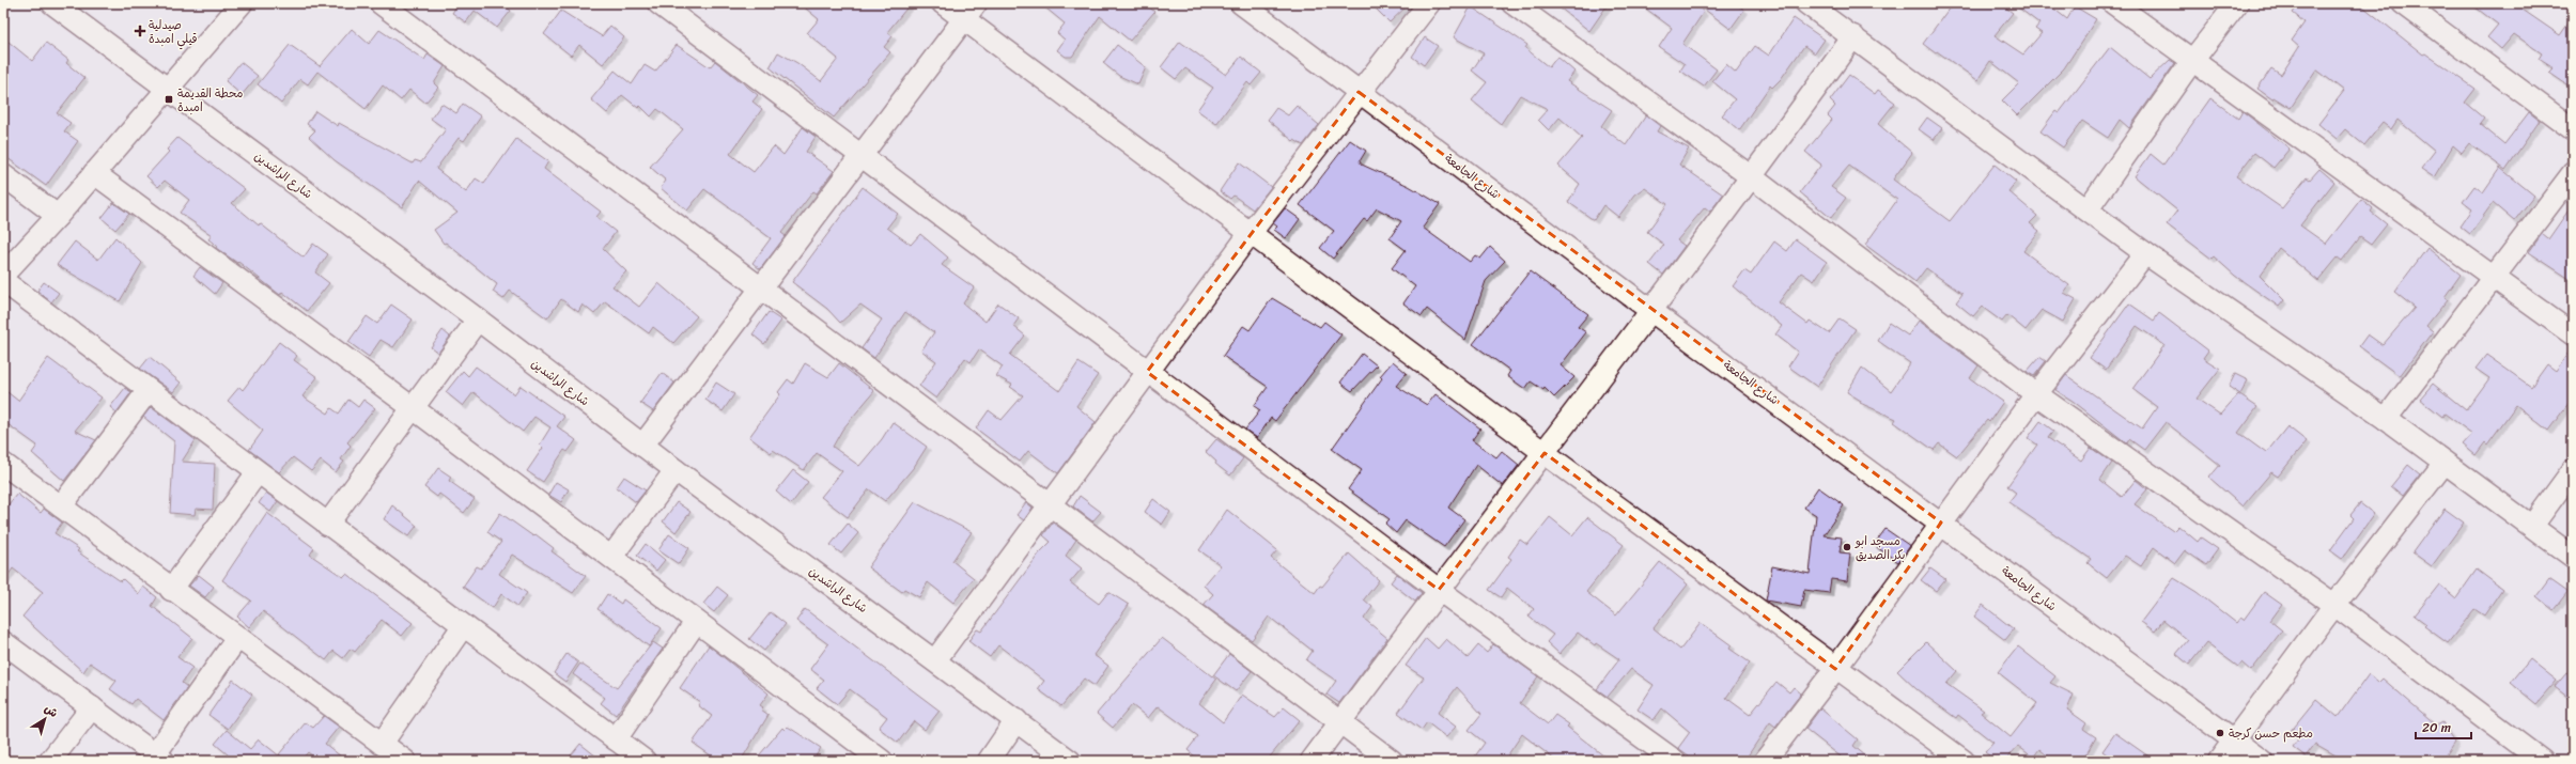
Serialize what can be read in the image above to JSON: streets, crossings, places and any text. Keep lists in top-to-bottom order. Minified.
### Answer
{"streets":{"street":["شارع الراشدين","شارع الجامعة"]},"places":{"health":["صيدلية قيلي امبدة"],"transit":["محطة القديمة امبدة"],"other":["مسجد ابو بكر الصديق","مطعم حسن كرجة"]},"scale_bar":"20 m","north":"top right"}
